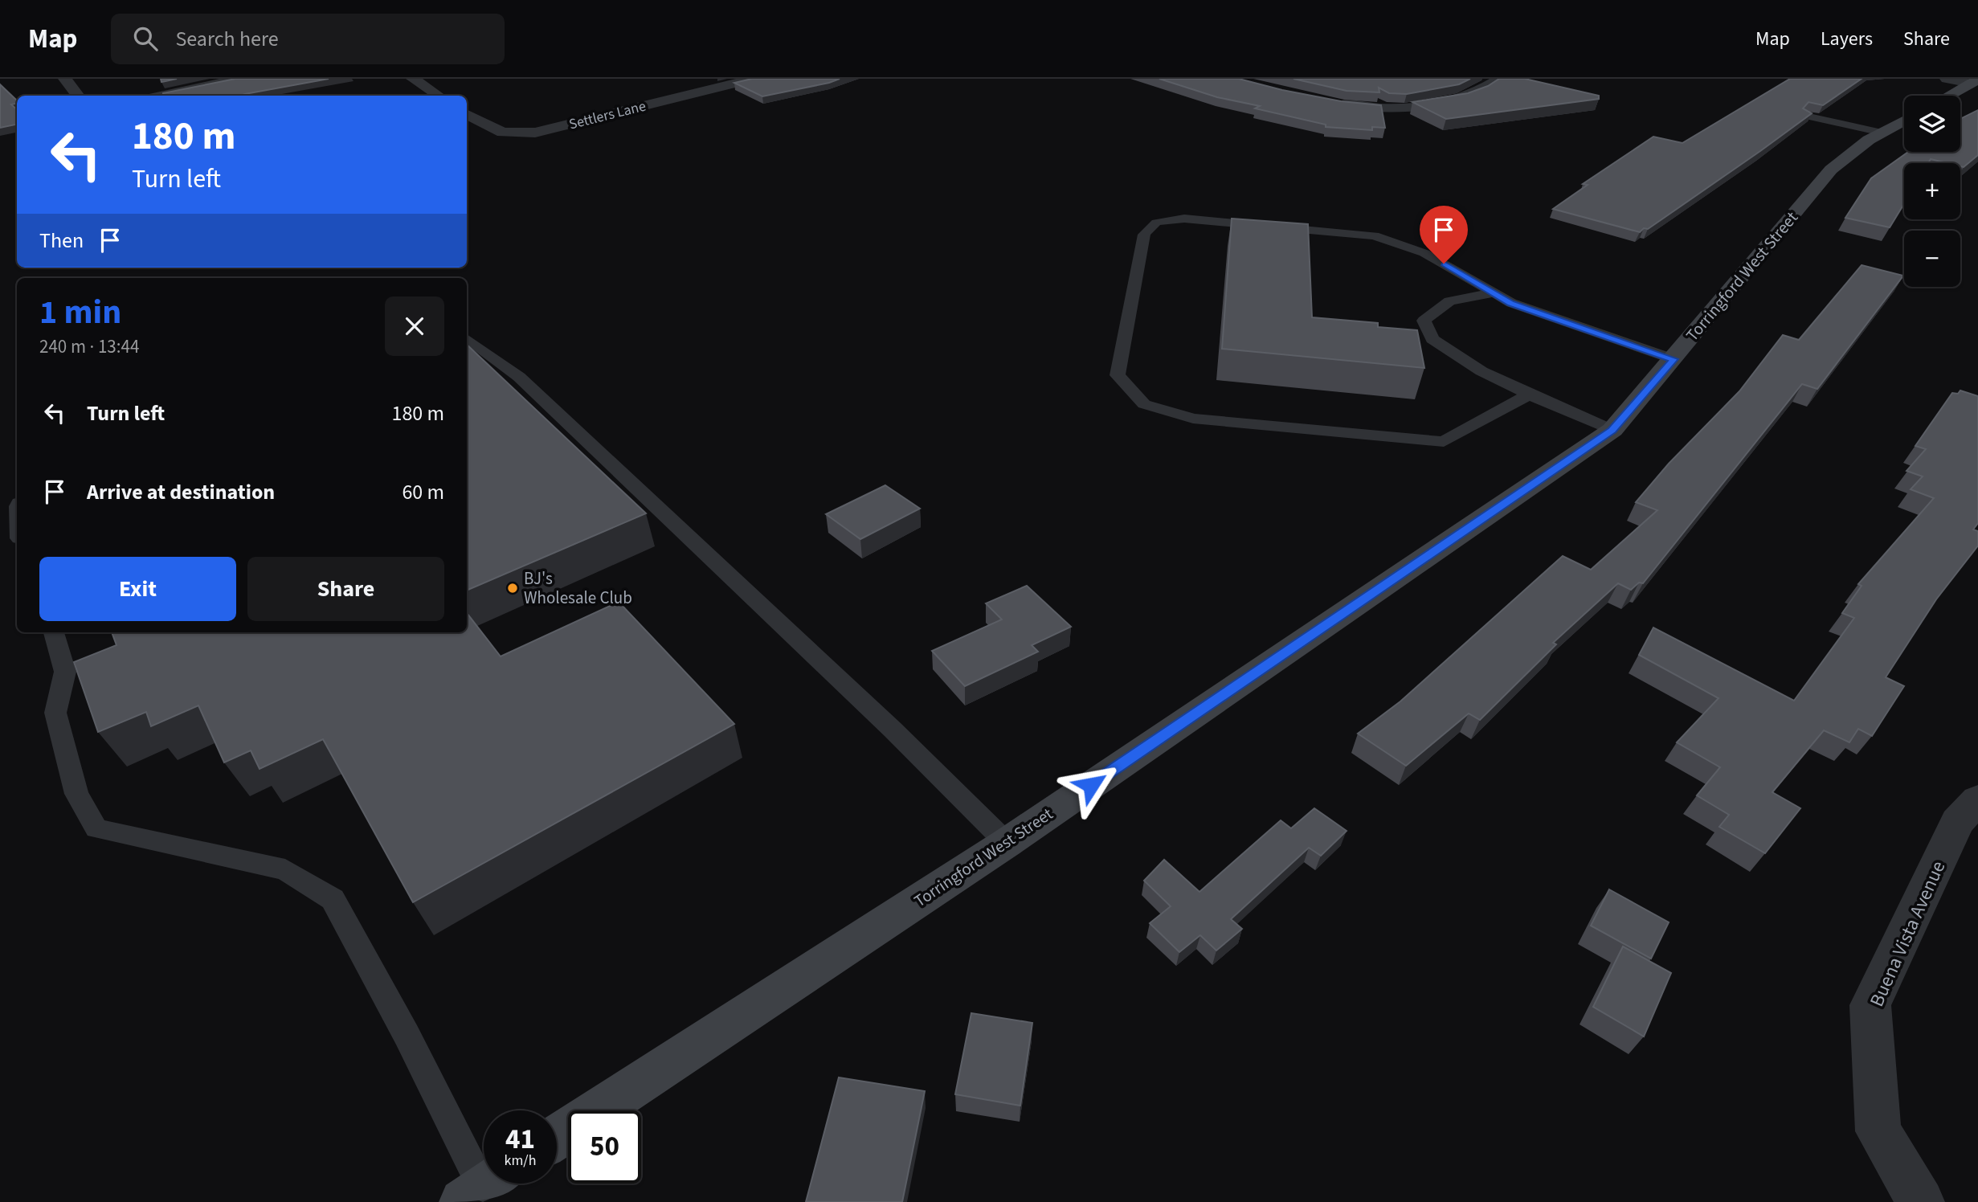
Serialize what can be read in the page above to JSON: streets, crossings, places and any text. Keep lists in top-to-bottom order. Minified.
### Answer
{"streets":{"main road":["Torringford West Street"],"street":["Settlers Lane","Buena Vista Avenue"]},"places":["BJ's Wholesale Club"],"page":{"header":"Map","search":"Search here","nav":["Map","Layers","Share"],"map_buttons":["+","−"],"turn":["180 m","Turn left"],"then":"Then","heading":["1 min","240 m · 13:44"],"list":[{"name":"Turn left","value":"180 m"},{"name":"Arrive at destination","value":"60 m"}],"buttons":["Exit","Share"],"speed":"41 km/h","limit":"50"}}
